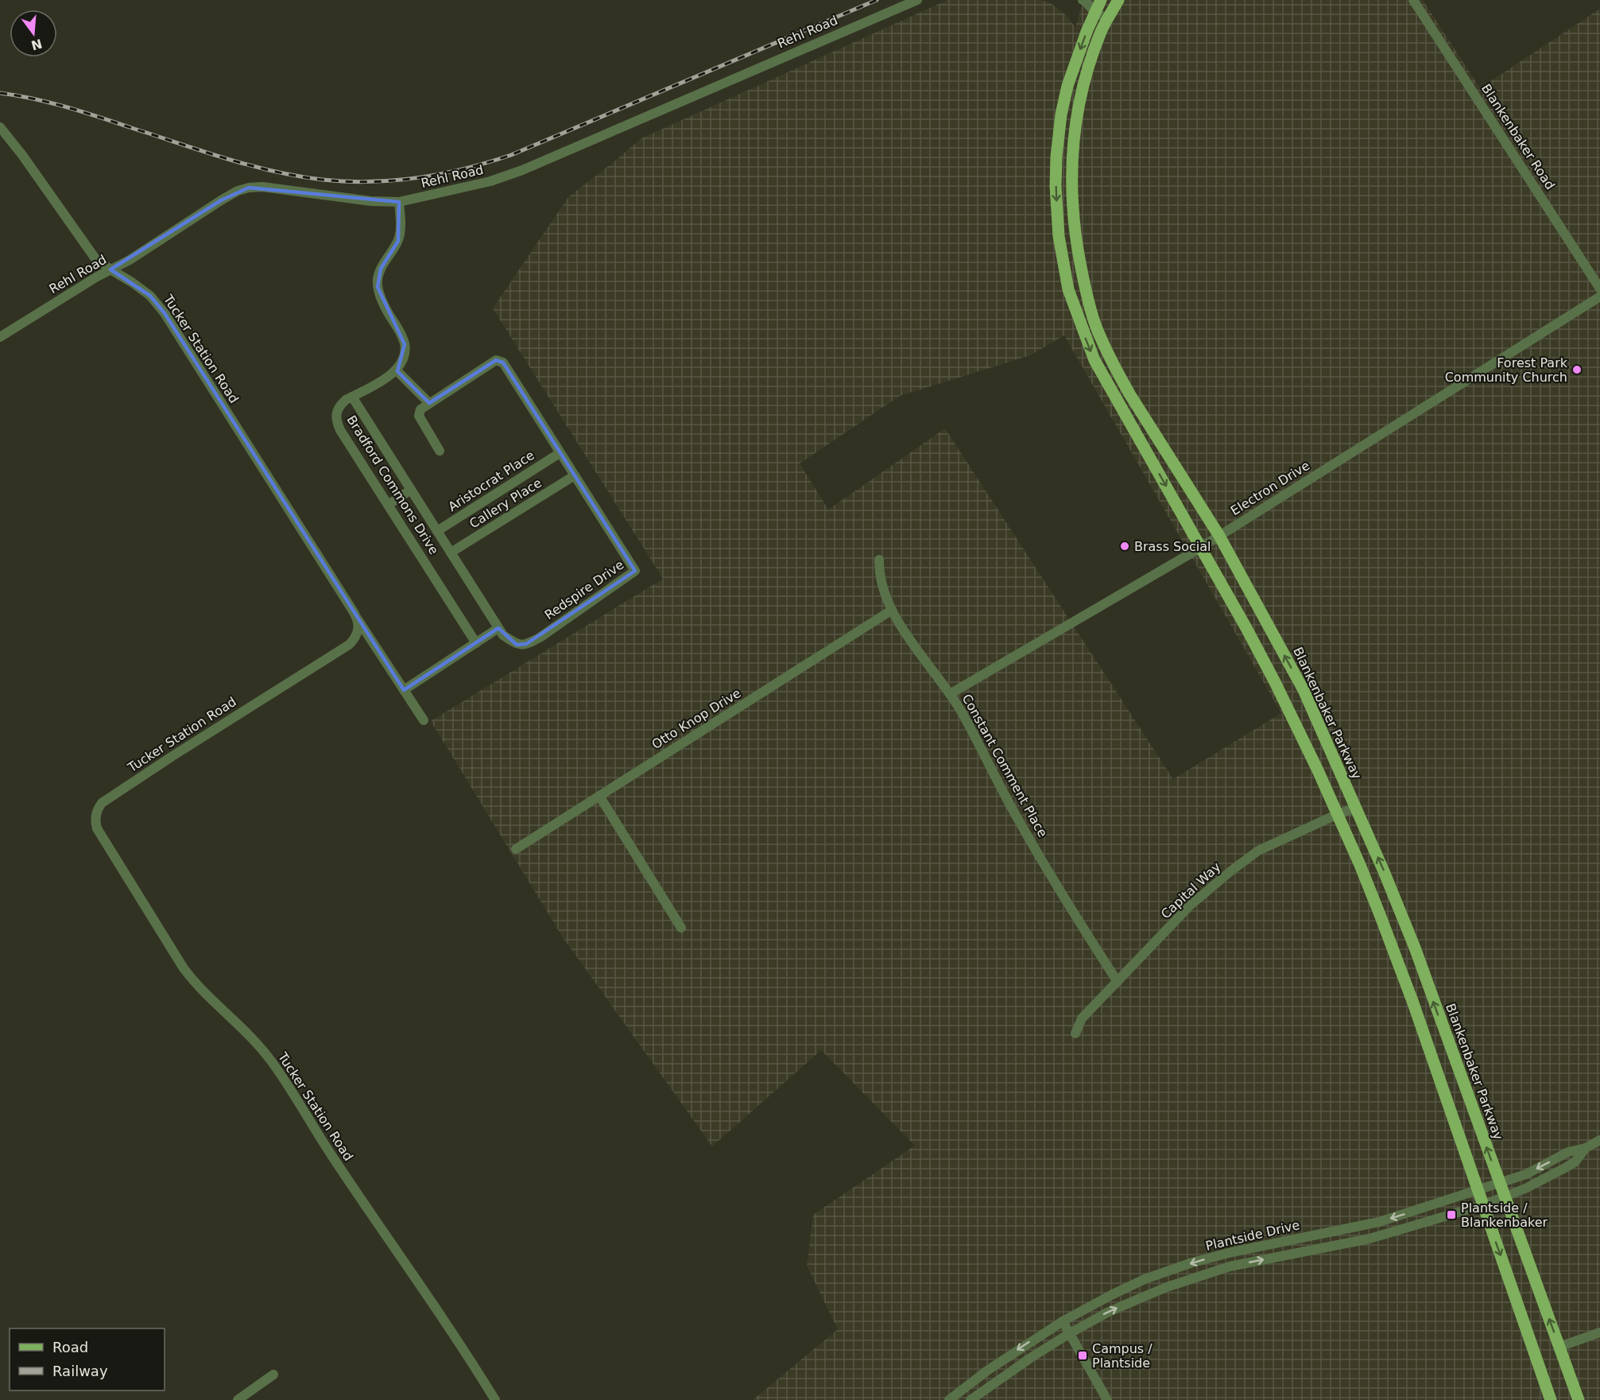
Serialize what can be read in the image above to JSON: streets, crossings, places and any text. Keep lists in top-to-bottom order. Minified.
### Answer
{"streets":{"main road":["Blankenbaker Parkway"],"street":["Rehl Road","Blankenbaker Road","Tucker Station Road","Aristocrat Place","Bradford Commons Drive","Electron Drive","Callery Place","Redspire Drive","Otto Knop Drive","Constant Comment Place","Capital Way","Plantside Drive"]},"crossings":[["Rehl Road","Tucker Station Road"],["Aristocrat Place","Redspire Drive"],["Bradford Commons Drive","Redspire Drive"],["Electron Drive","Blankenbaker Parkway"],["Electron Drive","Constant Comment Place"],["Callery Place","Redspire Drive"],["Blankenbaker Parkway","Capital Way"],["Blankenbaker Parkway","Plantside Drive"],["Otto Knop Drive","Constant Comment Place"],["Constant Comment Place","Capital Way"]],"places":{"other":["Forest Park Community Church","Brass Social"],"transit":["Plantside / Blankenbaker","Campus / Plantside"]},"legend":["Road","Railway"],"north":"bottom"}
